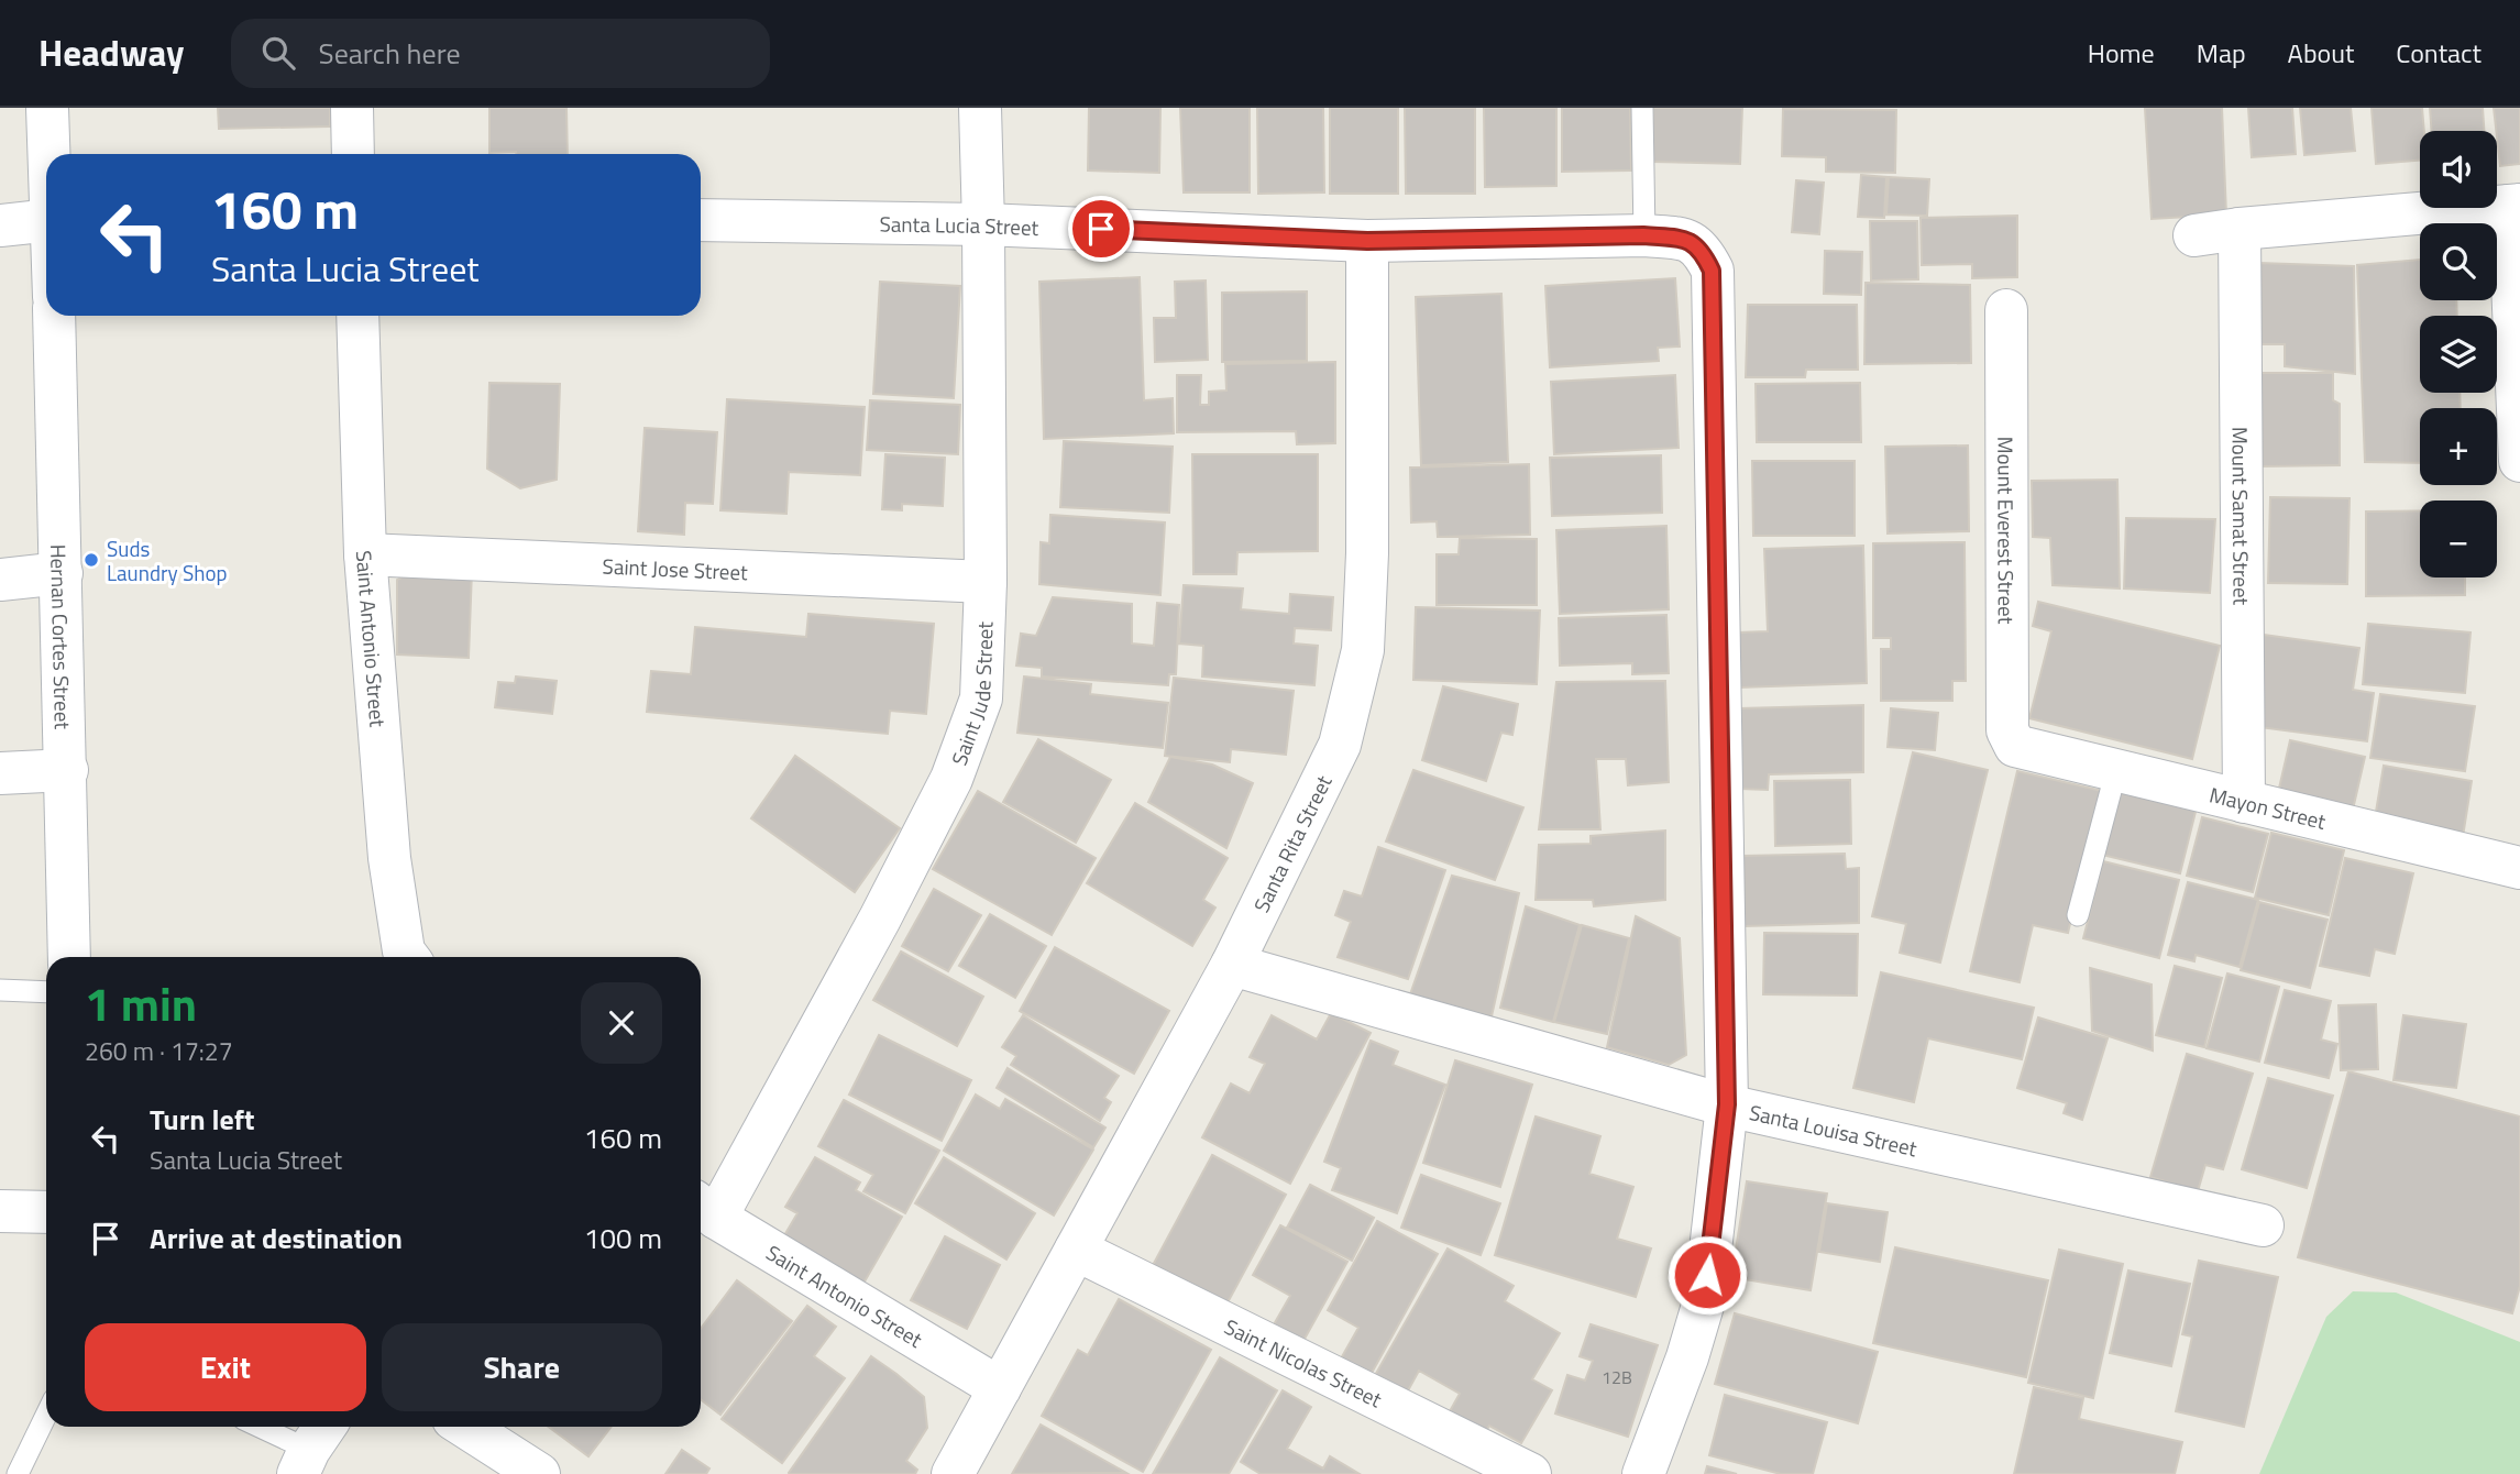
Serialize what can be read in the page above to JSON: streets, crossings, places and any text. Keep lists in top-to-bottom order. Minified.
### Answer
{"streets":{"street":["Santa Lucia Street","Mount Samat Street","Mount Everest Street","Saint Jose Street","Hernan Cortes Street","Saint Antonio Street","Saint Jude Street","Mayon Street","Santa Rita Street","Santa Louisa Street","Saint Nicolas Street"]},"crossings":[["Santa Lucia Street","Saint Jude Street"],["Santa Lucia Street","Santa Rita Street"],["Santa Lucia Street","Santa Louisa Street"],["Mount Samat Street","Mayon Street"],["Mount Everest Street","Mayon Street"],["Saint Jose Street","Saint Antonio Street"],["Saint Jose Street","Saint Jude Street"],["Saint Antonio Street","Saint Jude Street"],["Saint Antonio Street","Santa Rita Street"],["Santa Rita Street","Santa Louisa Street"],["Santa Rita Street","Saint Nicolas Street"]],"places":["Suds Laundry Shop"],"house_numbers":["12B"],"page":{"header":"Headway","search":"Search here","nav":["Home","Map","About","Contact"],"map_buttons":["+","−"],"turn":["160 m","Santa Lucia Street"],"heading":["1 min","260 m · 17:27"],"list":[{"name":"Turn left","note":"Santa Lucia Street","value":"160 m"},{"name":"Arrive at destination","value":"100 m"}],"buttons":["Exit","Share"]}}
